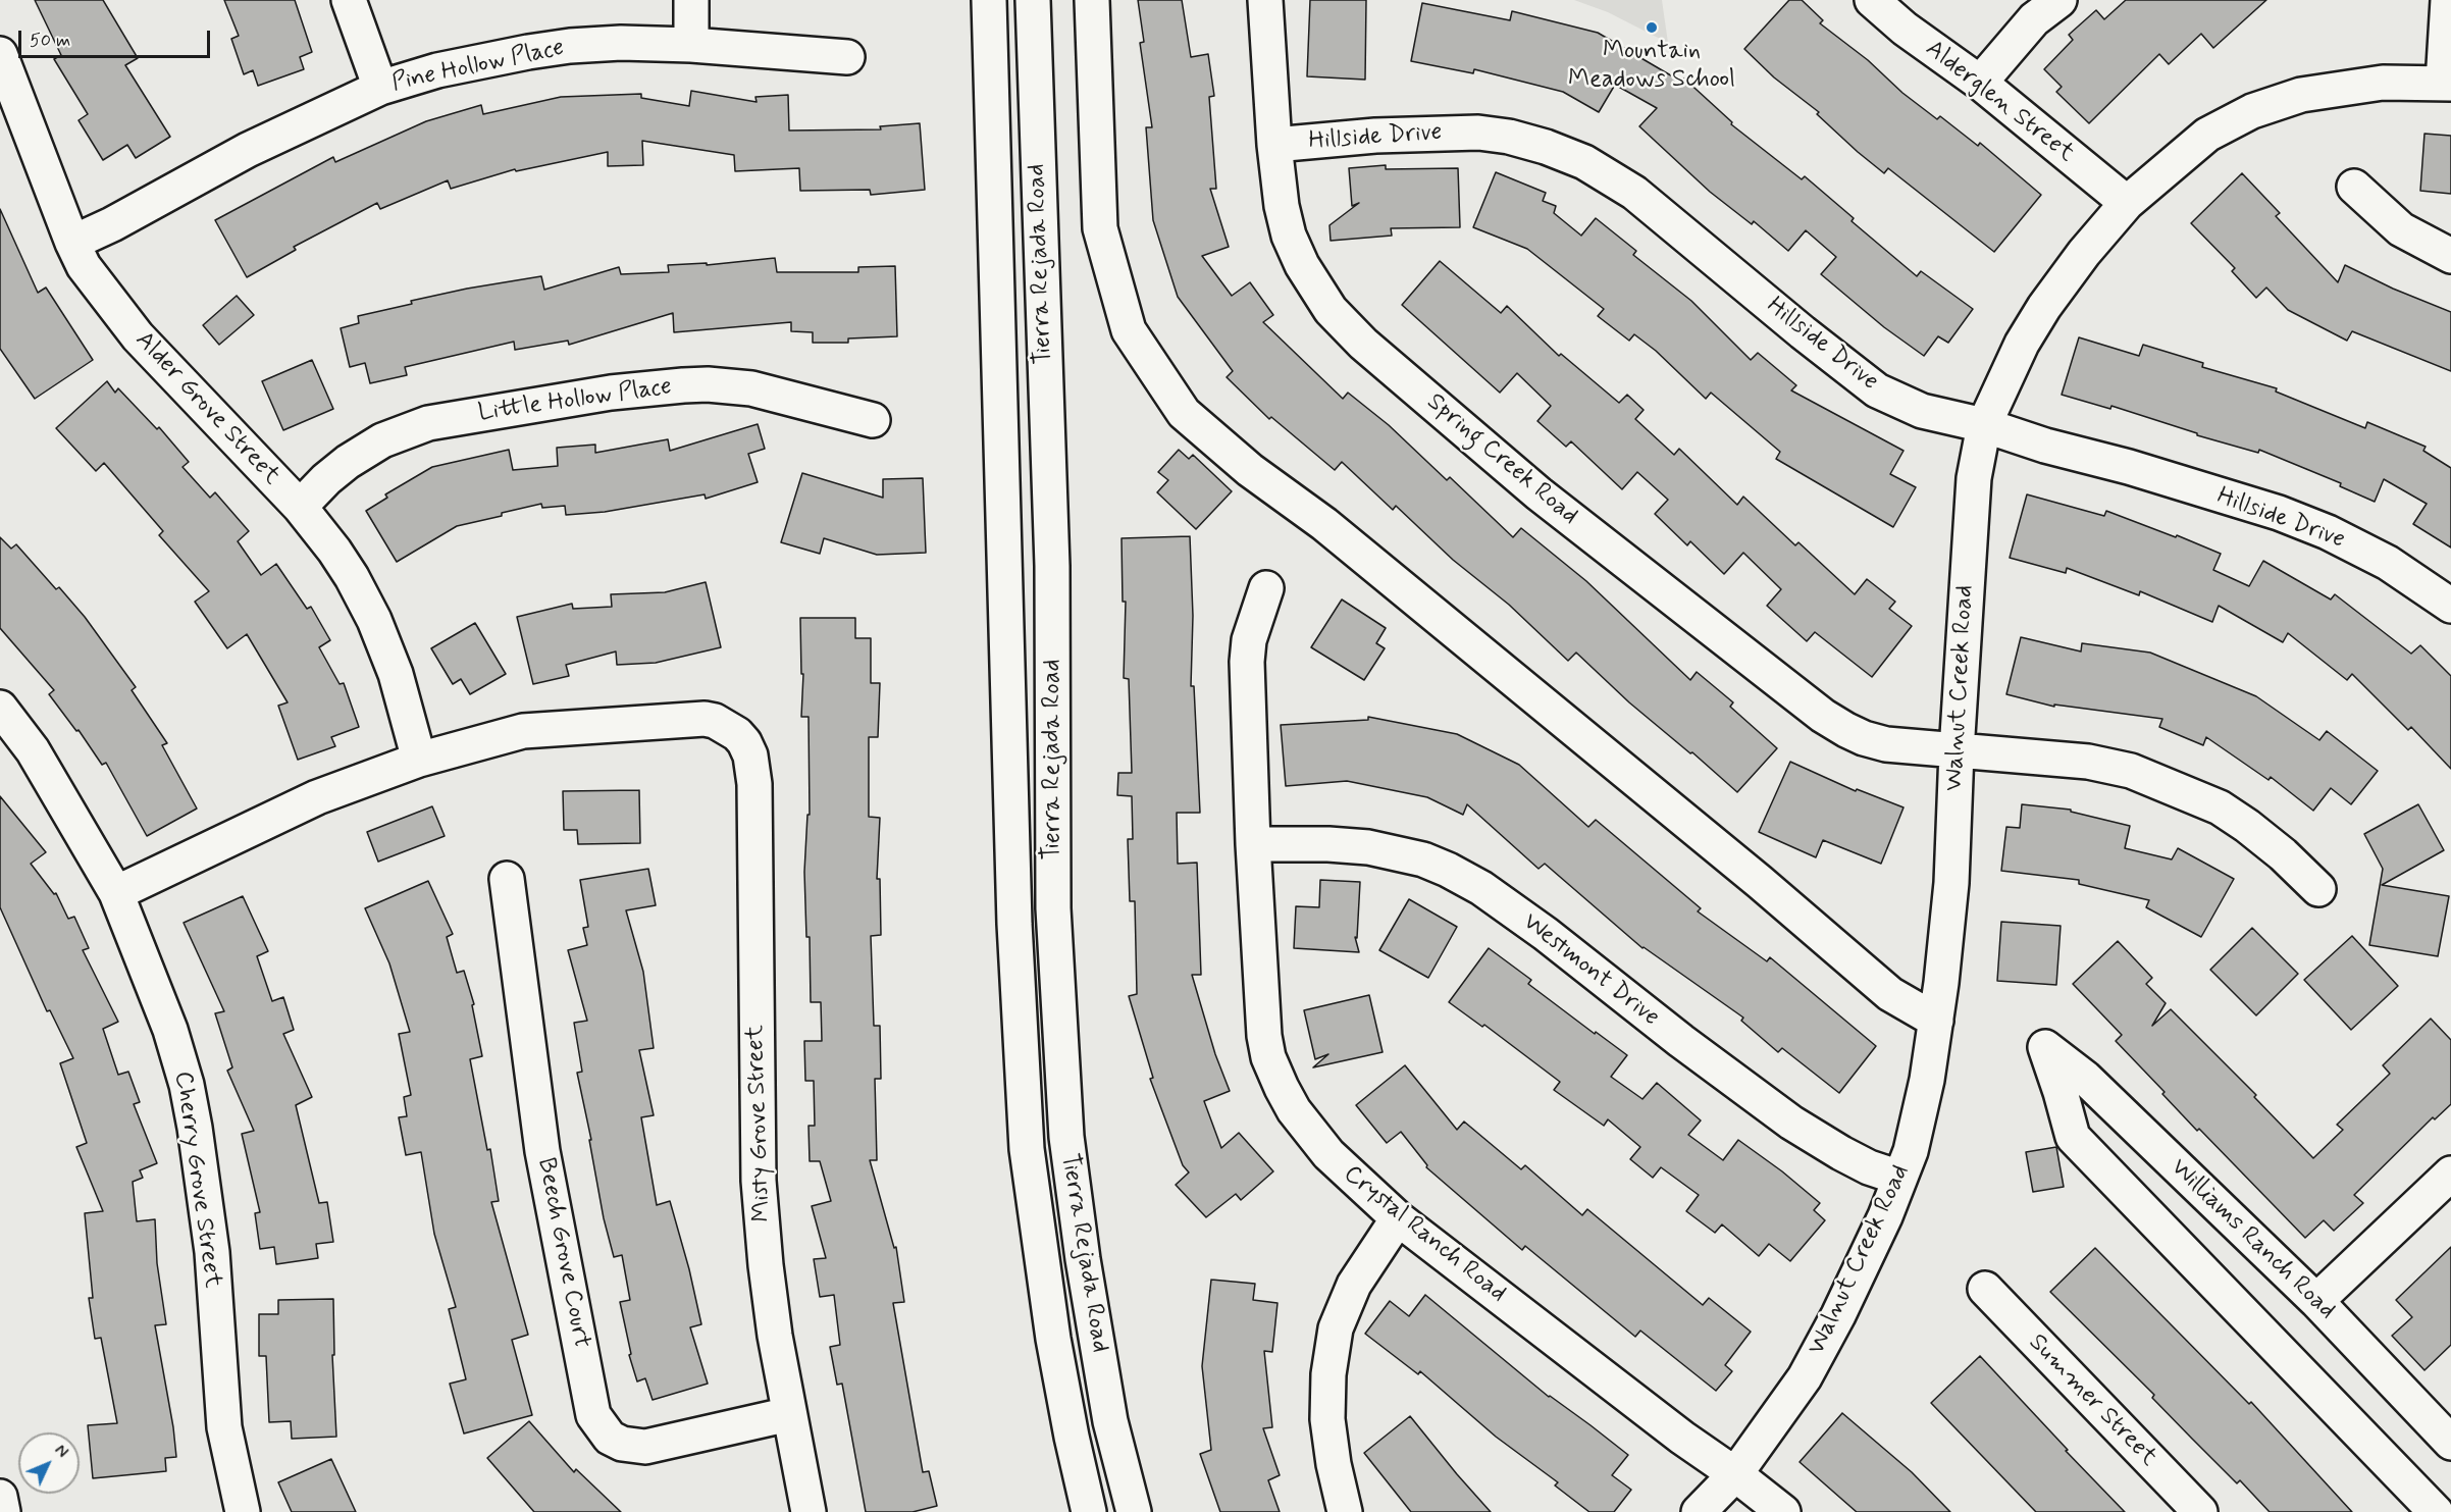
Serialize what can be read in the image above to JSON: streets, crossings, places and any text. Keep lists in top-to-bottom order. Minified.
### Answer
{"streets":{"street":["Pine Hollow Place","Alderglen Street","Hillside Drive","Tierra Rejada Road","Little Hollow Place","Alder Grove Street","Spring Creek Road","Walnut Creek Road","Westmont Drive","Misty Grove Street","Cherry Grove Street","Crystal Ranch Road","Williams Ranch Road","Beech Grove Court","Summer Street"]},"crossings":[["Pine Hollow Place","Alder Grove Street"],["Alderglen Street","Walnut Creek Road"],["Hillside Drive","Spring Creek Road"],["Hillside Drive","Walnut Creek Road"],["Little Hollow Place","Alder Grove Street"],["Alder Grove Street","Misty Grove Street"],["Spring Creek Road","Walnut Creek Road"],["Walnut Creek Road","Westmont Drive"],["Walnut Creek Road","Crystal Ranch Road"],["Westmont Drive","Crystal Ranch Road"],["Misty Grove Street","Beech Grove Court"]],"places":["Mountain Meadows School"],"scale_bar":"50 m","north":"top right"}
